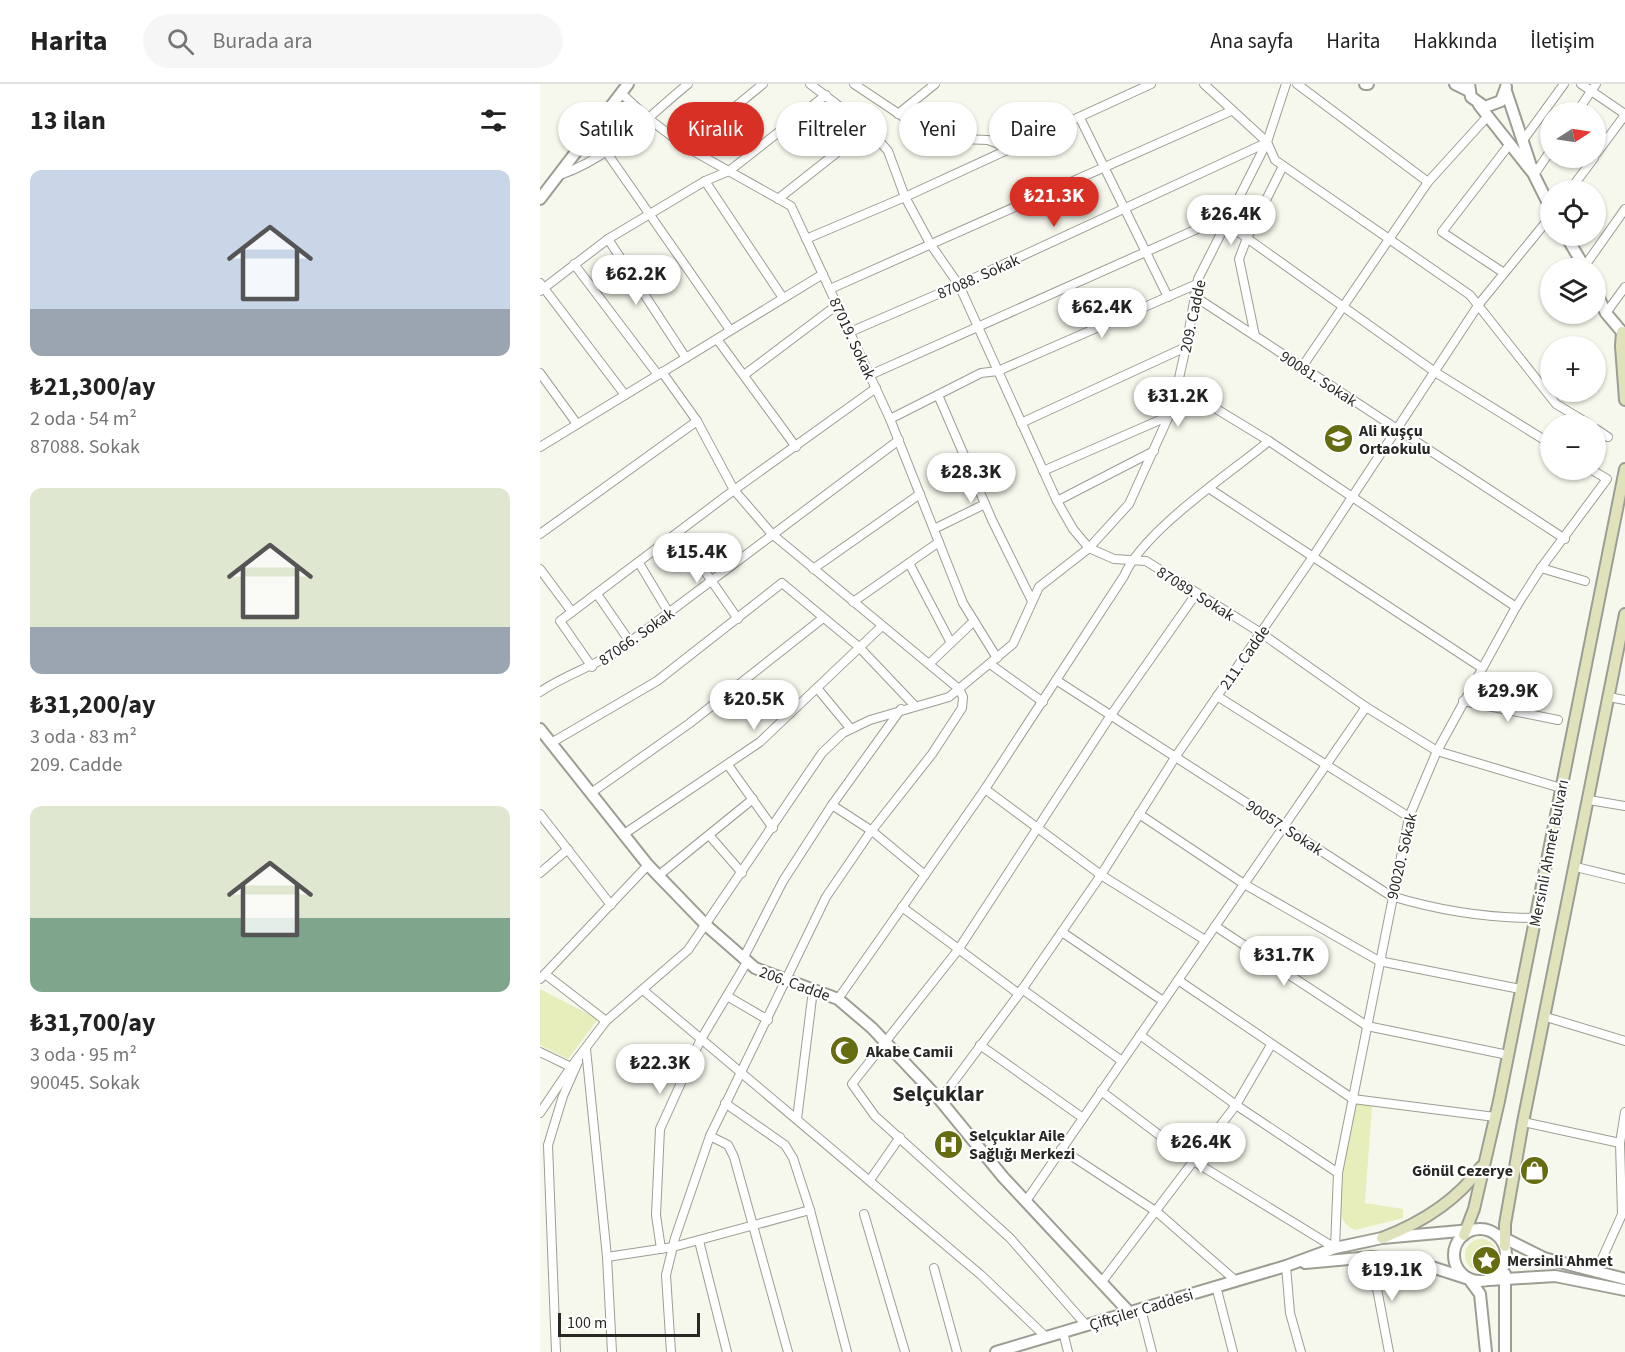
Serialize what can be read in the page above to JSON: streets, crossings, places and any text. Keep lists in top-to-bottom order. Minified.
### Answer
{"streets":{"main road":["Mersinli Ahmet Bulvarı"],"street":["87088. Sokak","209. Cadde","87019. Sokak","90081. Sokak","87089. Sokak","87066. Sokak","211. Cadde","90057. Sokak","90020. Sokak","206. Cadde","Çiftçiler Caddesi"]},"crossings":[["87088. Sokak","209. Cadde"],["87088. Sokak","87019. Sokak"],["87088. Sokak","87089. Sokak"],["209. Cadde","87019. Sokak"],["209. Cadde","90081. Sokak"],["209. Cadde","87089. Sokak"],["87019. Sokak","87066. Sokak"],["90081. Sokak","211. Cadde"],["90081. Sokak","90020. Sokak"],["87089. Sokak","211. Cadde"],["87089. Sokak","Mersinli Ahmet Bulvarı"],["87089. Sokak","90020. Sokak"],["211. Cadde","90057. Sokak"],["211. Cadde","206. Cadde"],["90057. Sokak","Mersinli Ahmet Bulvarı"],["90057. Sokak","90020. Sokak"],["Mersinli Ahmet Bulvarı","Çiftçiler Caddesi"],["90020. Sokak","Çiftçiler Caddesi"],["206. Cadde","Çiftçiler Caddesi"]],"districts":["Selçuklar"],"places":{"school or university":["Ali Kuşçu Ortaokulu"],"mosque":["Akabe Camii"],"hospital":["Selçuklar Aile Sağlığı Merkezi"],"shop":["Gönül Cezerye"],"place":["Mersinli Ahmet"]},"scale_bar":"100 m","north":"right","page":{"header":"Harita","search":"Burada ara","nav":["Ana sayfa","Harita","Hakkında","İletişim"],"heading":"13 ilan","map_buttons":["+","−"],"chip":["Satılık","Kiralık","Filtreler","Yeni","Daire"],"list":[{"name":"₺21,300/ay","note":"2 oda · 54 m² · 87088. Sokak"},{"name":"₺31,200/ay","note":"3 oda · 83 m² · 209. Cadde"},{"name":"₺31,700/ay","note":"3 oda · 95 m² · 90045. Sokak"}],"price":["₺21.3K","₺26.4K","₺62.2K","₺62.4K","₺31.2K","₺28.3K","₺15.4K","₺29.9K","₺20.5K","₺31.7K","₺22.3K","₺26.4K","₺19.1K"],"scale":"100 m"}}
